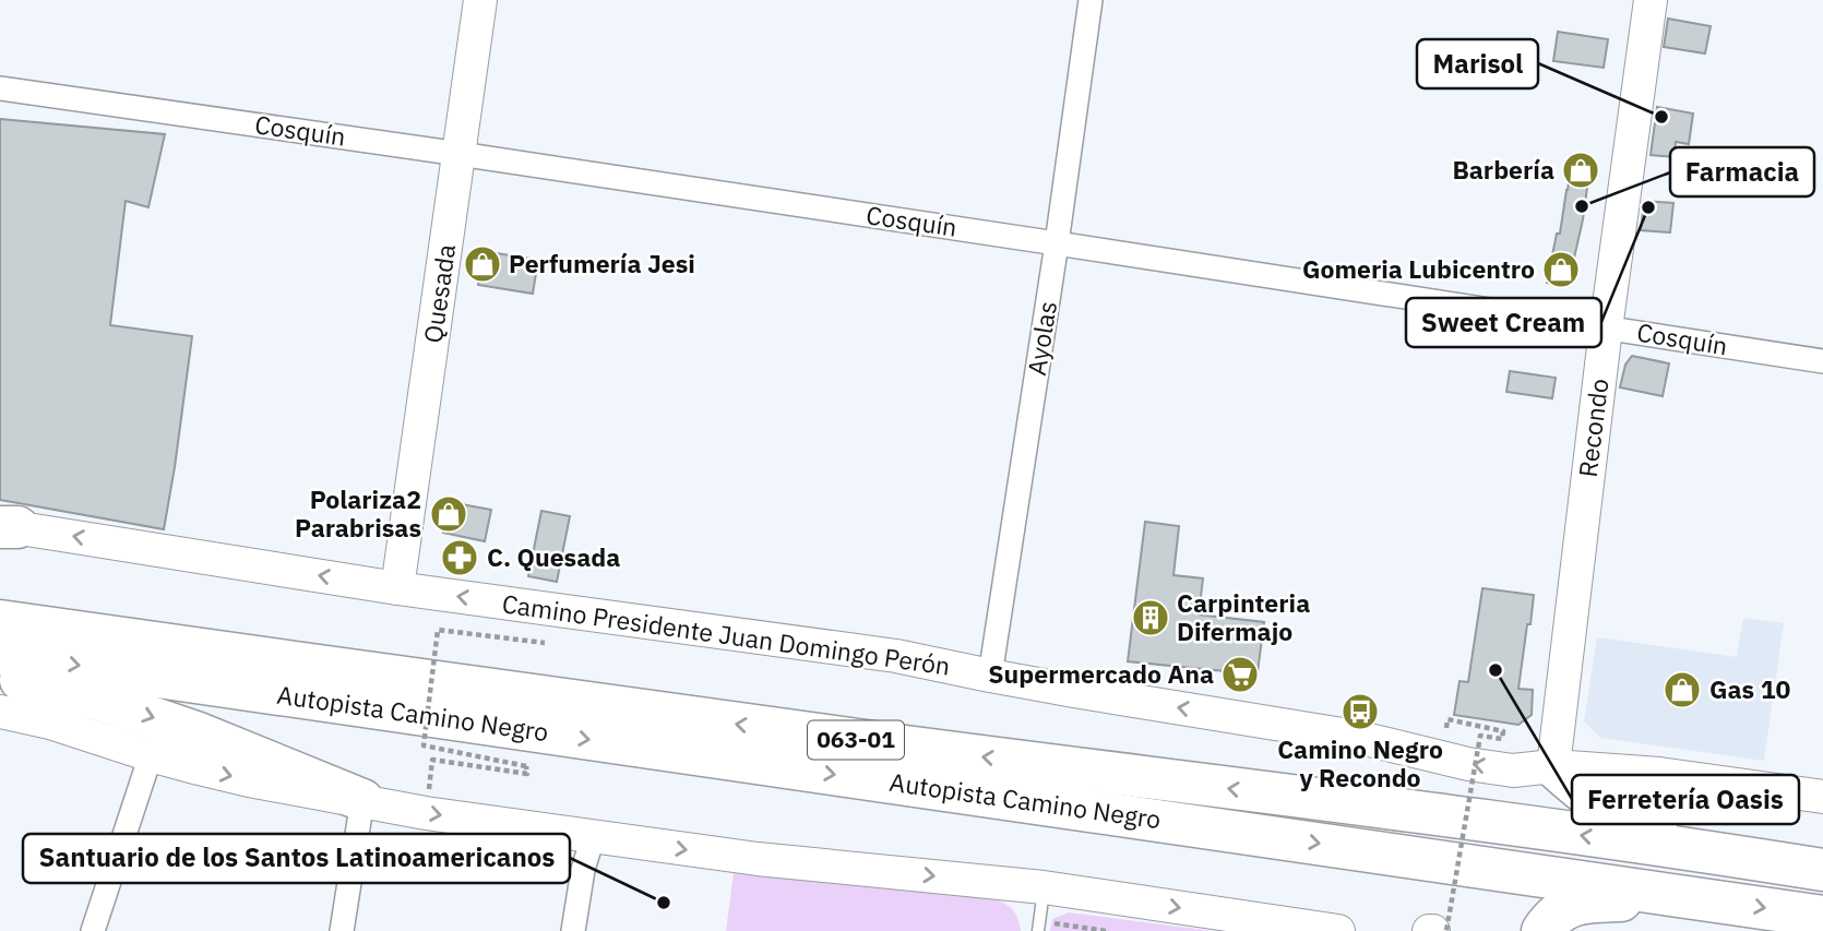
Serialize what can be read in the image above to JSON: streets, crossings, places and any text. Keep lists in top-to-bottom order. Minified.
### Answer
{"streets":{"highway":["Autopista Camino Negro","063-01"],"street":["Cosquín","Quesada","Ayolas","Recondo","Camino Presidente Juan Domingo Perón"]},"crossings":[["Cosquín","Quesada"],["Cosquín","Ayolas"],["Cosquín","Recondo"],["Quesada","Camino Presidente Juan Domingo Perón"],["Ayolas","Camino Presidente Juan Domingo Perón"],["Recondo","Camino Presidente Juan Domingo Perón"]],"places":{"other":["Marisol","Farmacia","Sweet Cream","Ferretería Oasis","Santuario de los Santos Latinoamericanos"],"shop":["Barbería","Perfumería Jesi","Gomeria Lubicentro","Polariza2 Parabrisas","Gas 10"],"pharmacy":["C. Quesada"],"building":["Carpinteria Difermajo"],"supermarket":["Supermercado Ana"],"bus stop":["Camino Negro y Recondo"]}}
